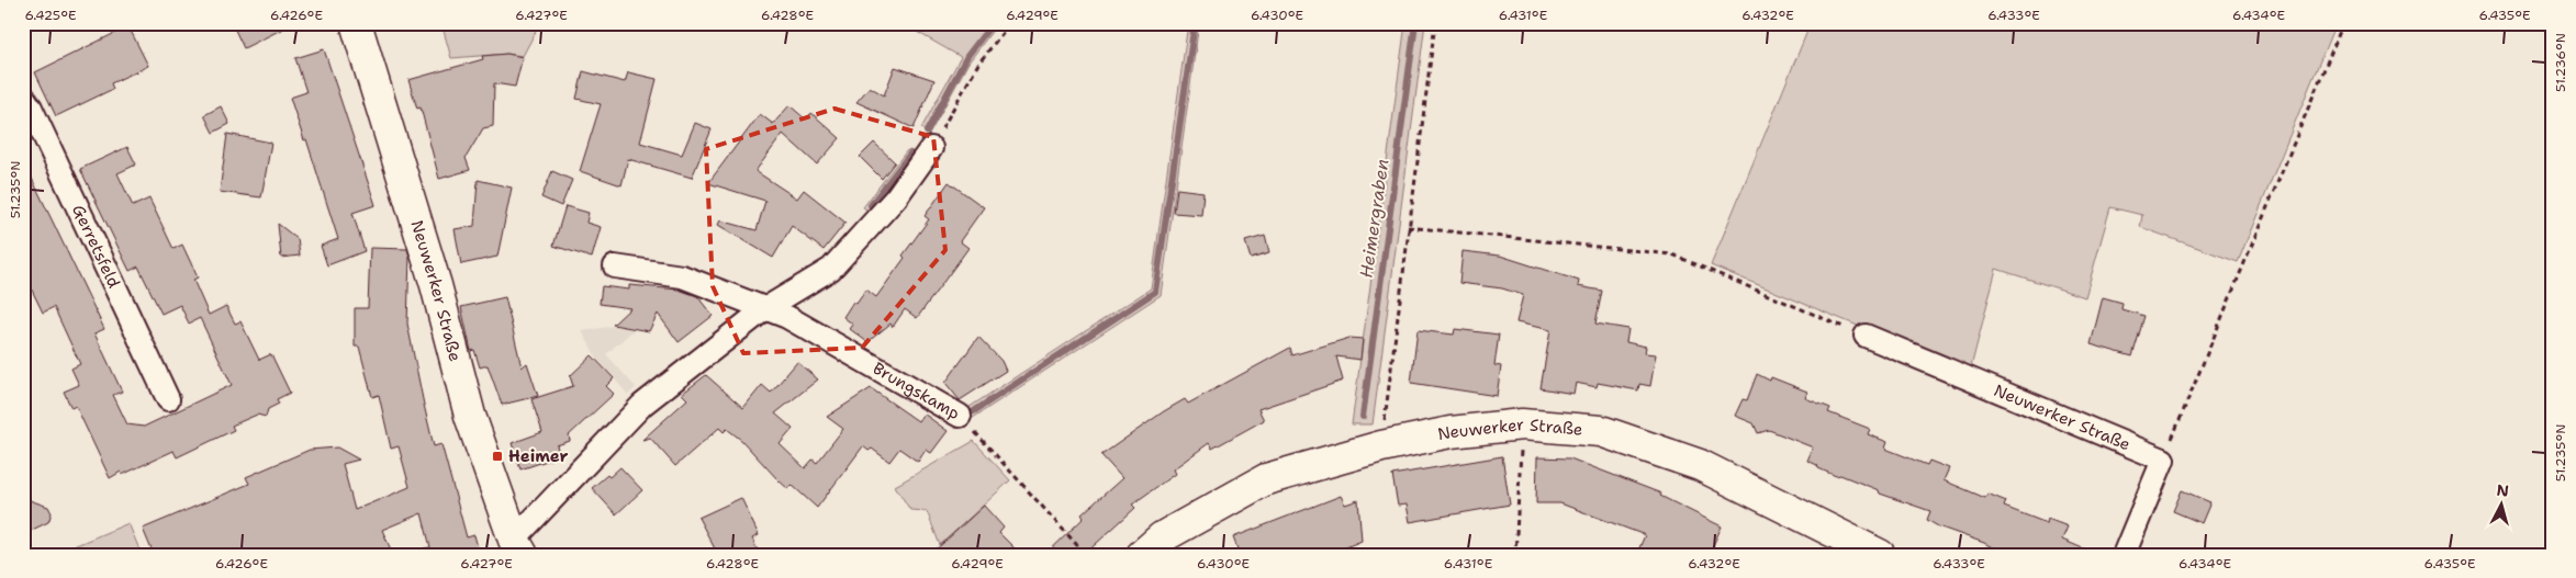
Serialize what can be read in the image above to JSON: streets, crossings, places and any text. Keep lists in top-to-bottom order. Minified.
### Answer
{"streets":{"street":["Gerretsfeld","Neuwerker Straße","Brungskamp"]},"water":["Heimergraben"],"places":{"transit":["Heimer"]},"north":"top","coordinates":["6.425°E","6.426°E","6.427°E","6.428°E","6.429°E","6.430°E","6.431°E","6.432°E","6.433°E","6.434°E","6.435°E","51.236°N","51.235°N"]}
